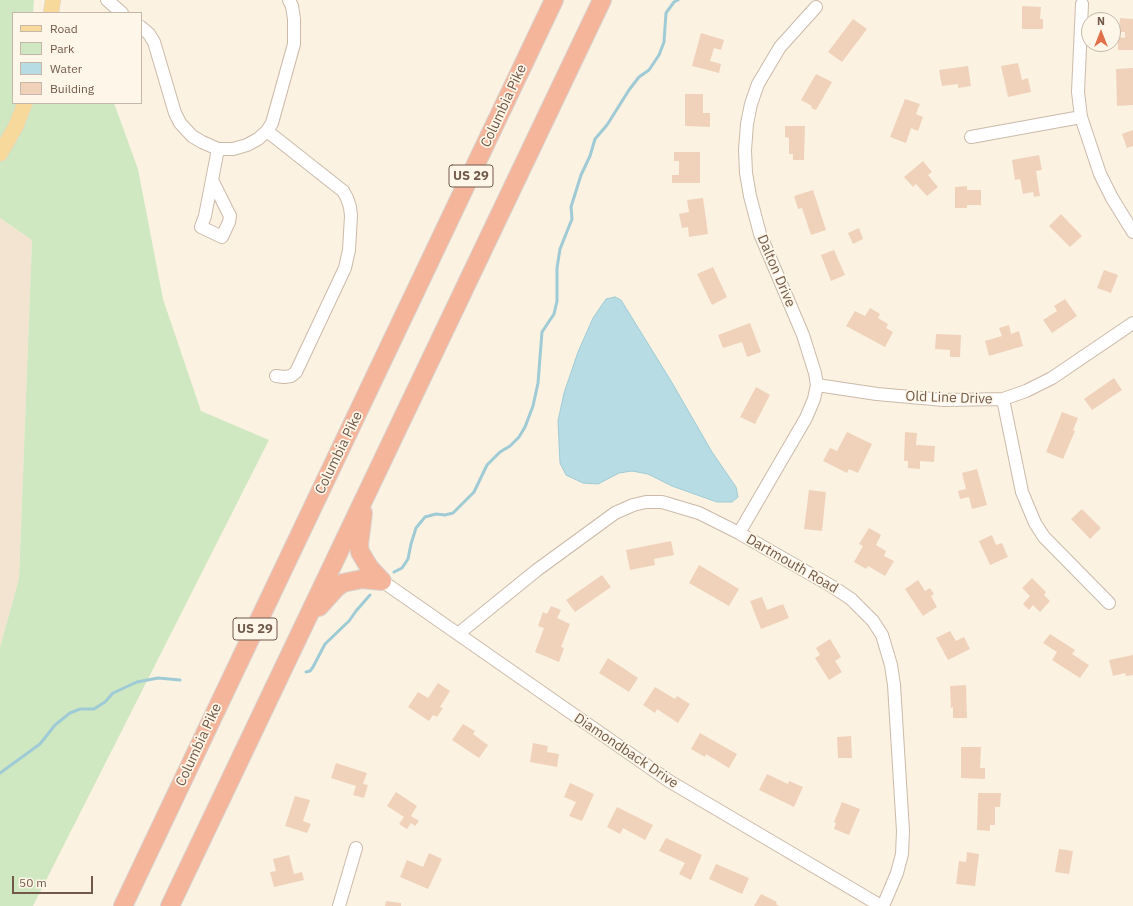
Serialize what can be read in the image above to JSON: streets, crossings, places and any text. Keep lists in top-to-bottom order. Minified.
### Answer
{"streets":{"highway":["Columbia Pike","US 29"],"street":["Dalton Drive","Old Line Drive","Dartmouth Road","Diamondback Drive"]},"crossings":[["Dalton Drive","Old Line Drive"],["Dalton Drive","Dartmouth Road"],["Dartmouth Road","Diamondback Drive"]],"legend":["Road","Park","Water","Building"],"scale_bar":"50 m","north":"top"}
